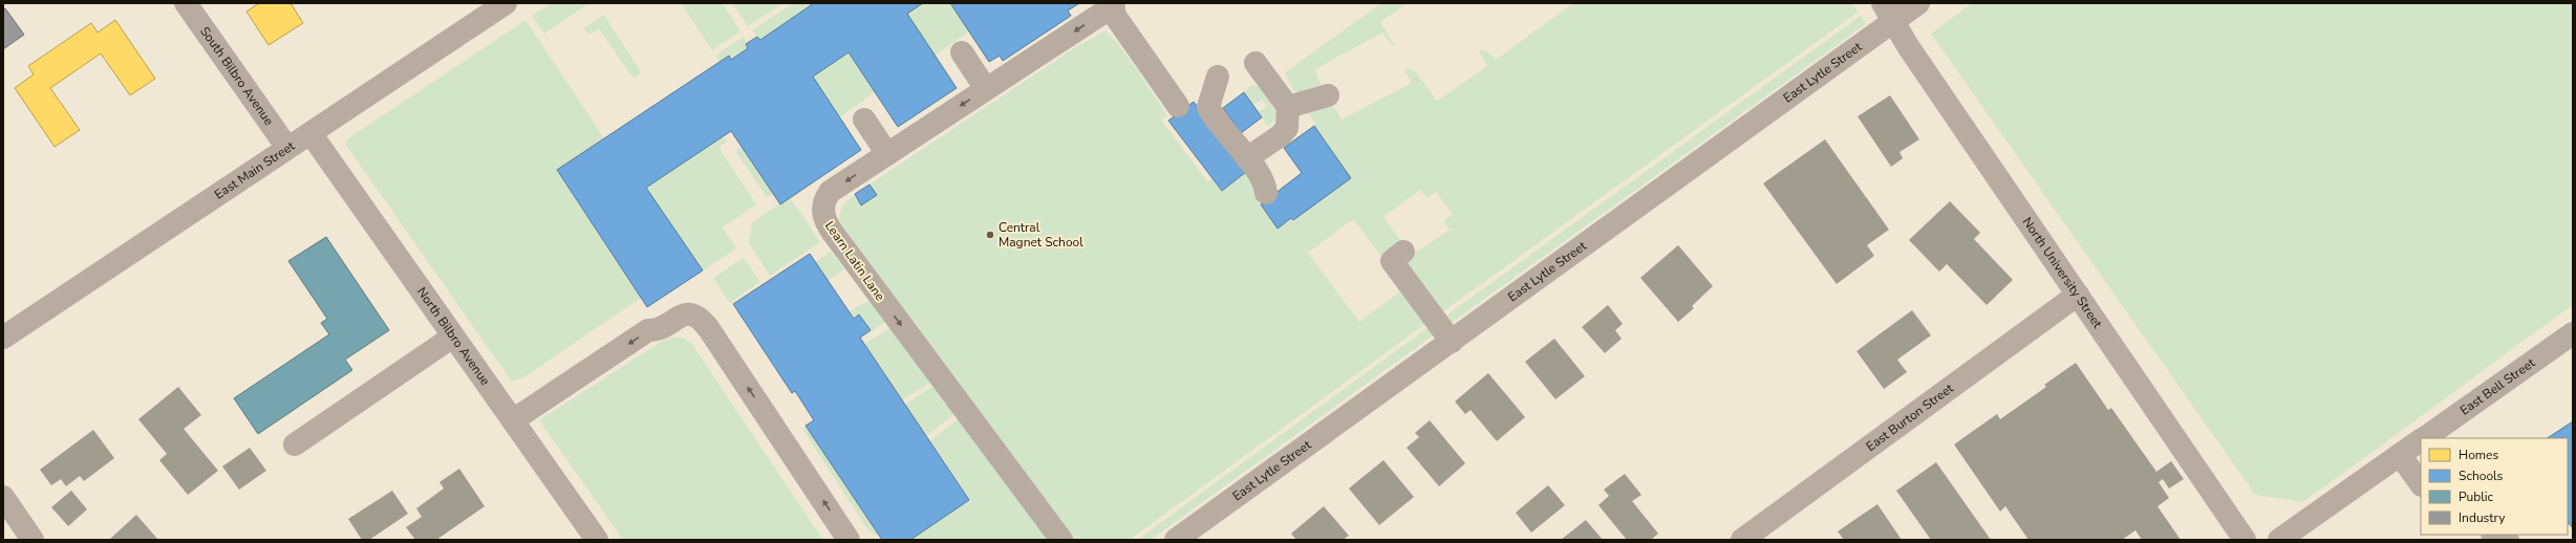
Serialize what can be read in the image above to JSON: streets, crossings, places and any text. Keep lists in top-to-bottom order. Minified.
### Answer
{"streets":{"street":["East Lytle Street","South Bilbro Avenue","East Main Street","Learn Latin Lane","North University Street","North Bilbro Avenue","East Bell Street","East Burton Street"]},"crossings":[["East Lytle Street","North University Street"],["South Bilbro Avenue","East Main Street"],["East Main Street","North Bilbro Avenue"],["North University Street","East Burton Street"]],"places":["Central Magnet School"],"legend":["Homes","Schools","Public","Industry"]}
